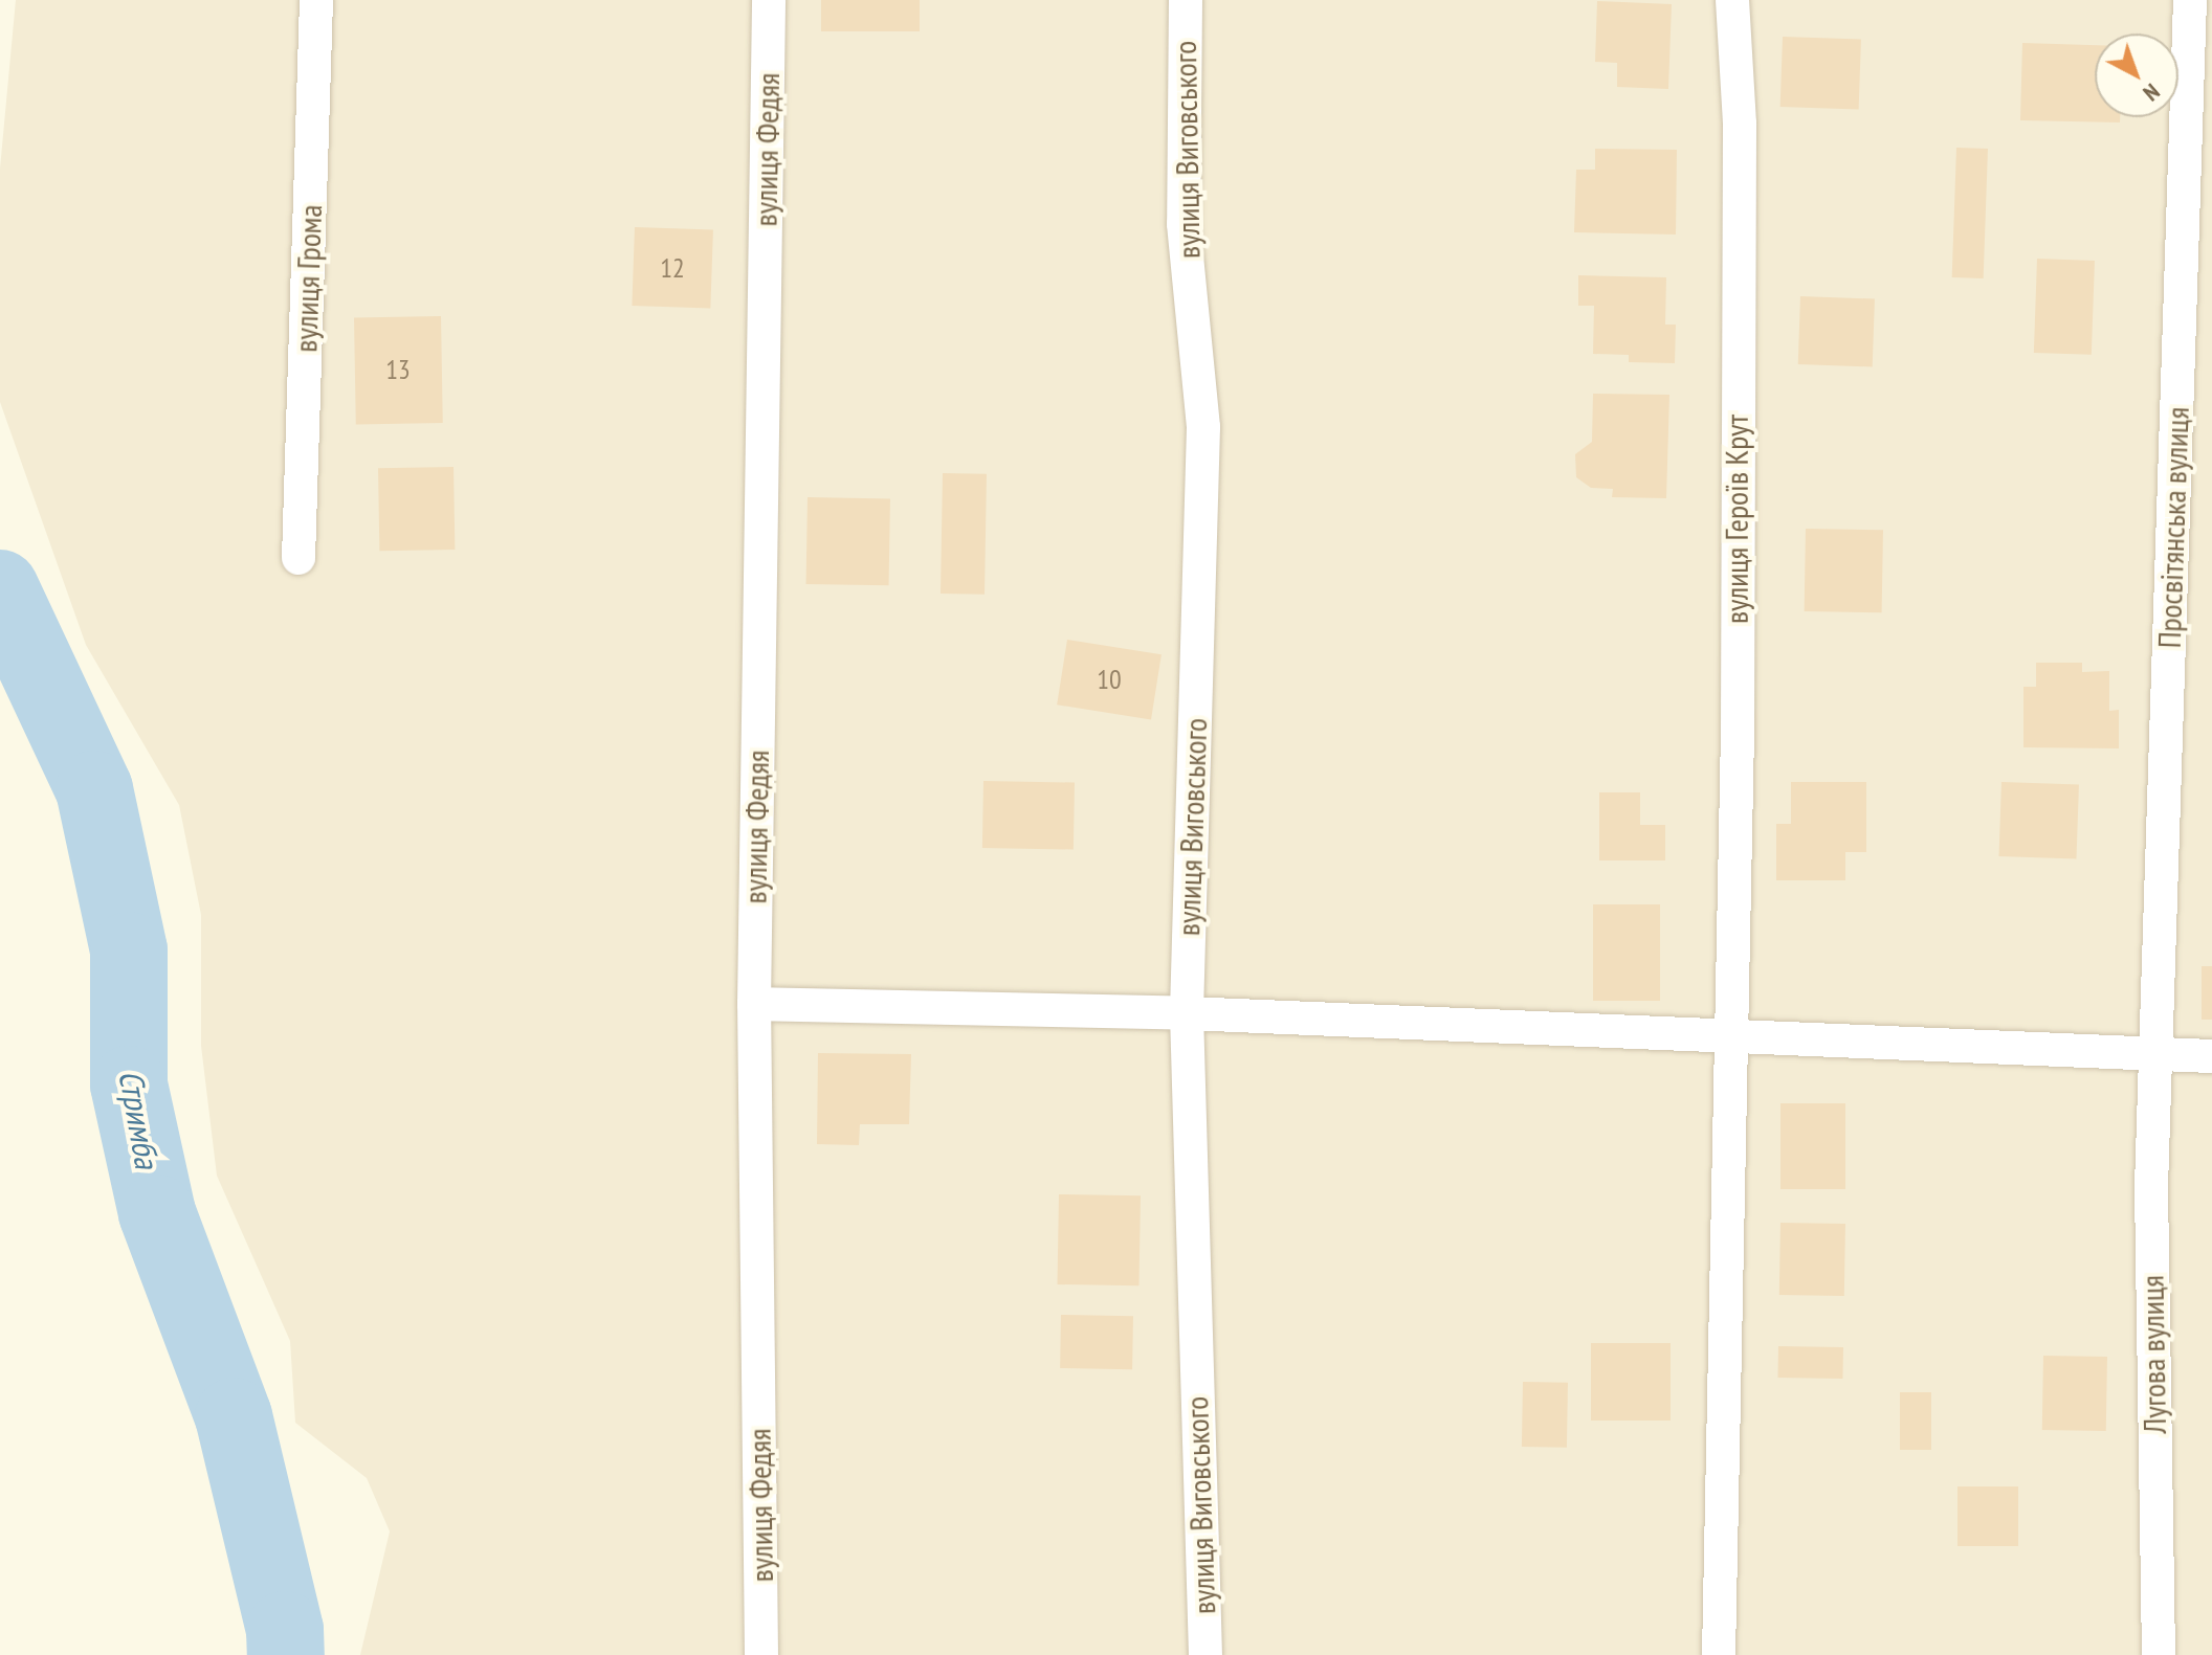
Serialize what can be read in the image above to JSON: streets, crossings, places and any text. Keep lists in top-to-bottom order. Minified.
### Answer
{"streets":{"street":["вулиця Федяя","вулиця Виговського","вулиця Грома","вулиця Героїв Крут","Просвітянська вулиця","Лугова вулиця"]},"crossings":[["Просвітянська вулиця","Лугова вулиця"]],"water":["Стримба"],"house_numbers":["12","13","10"],"north":"bottom right"}
